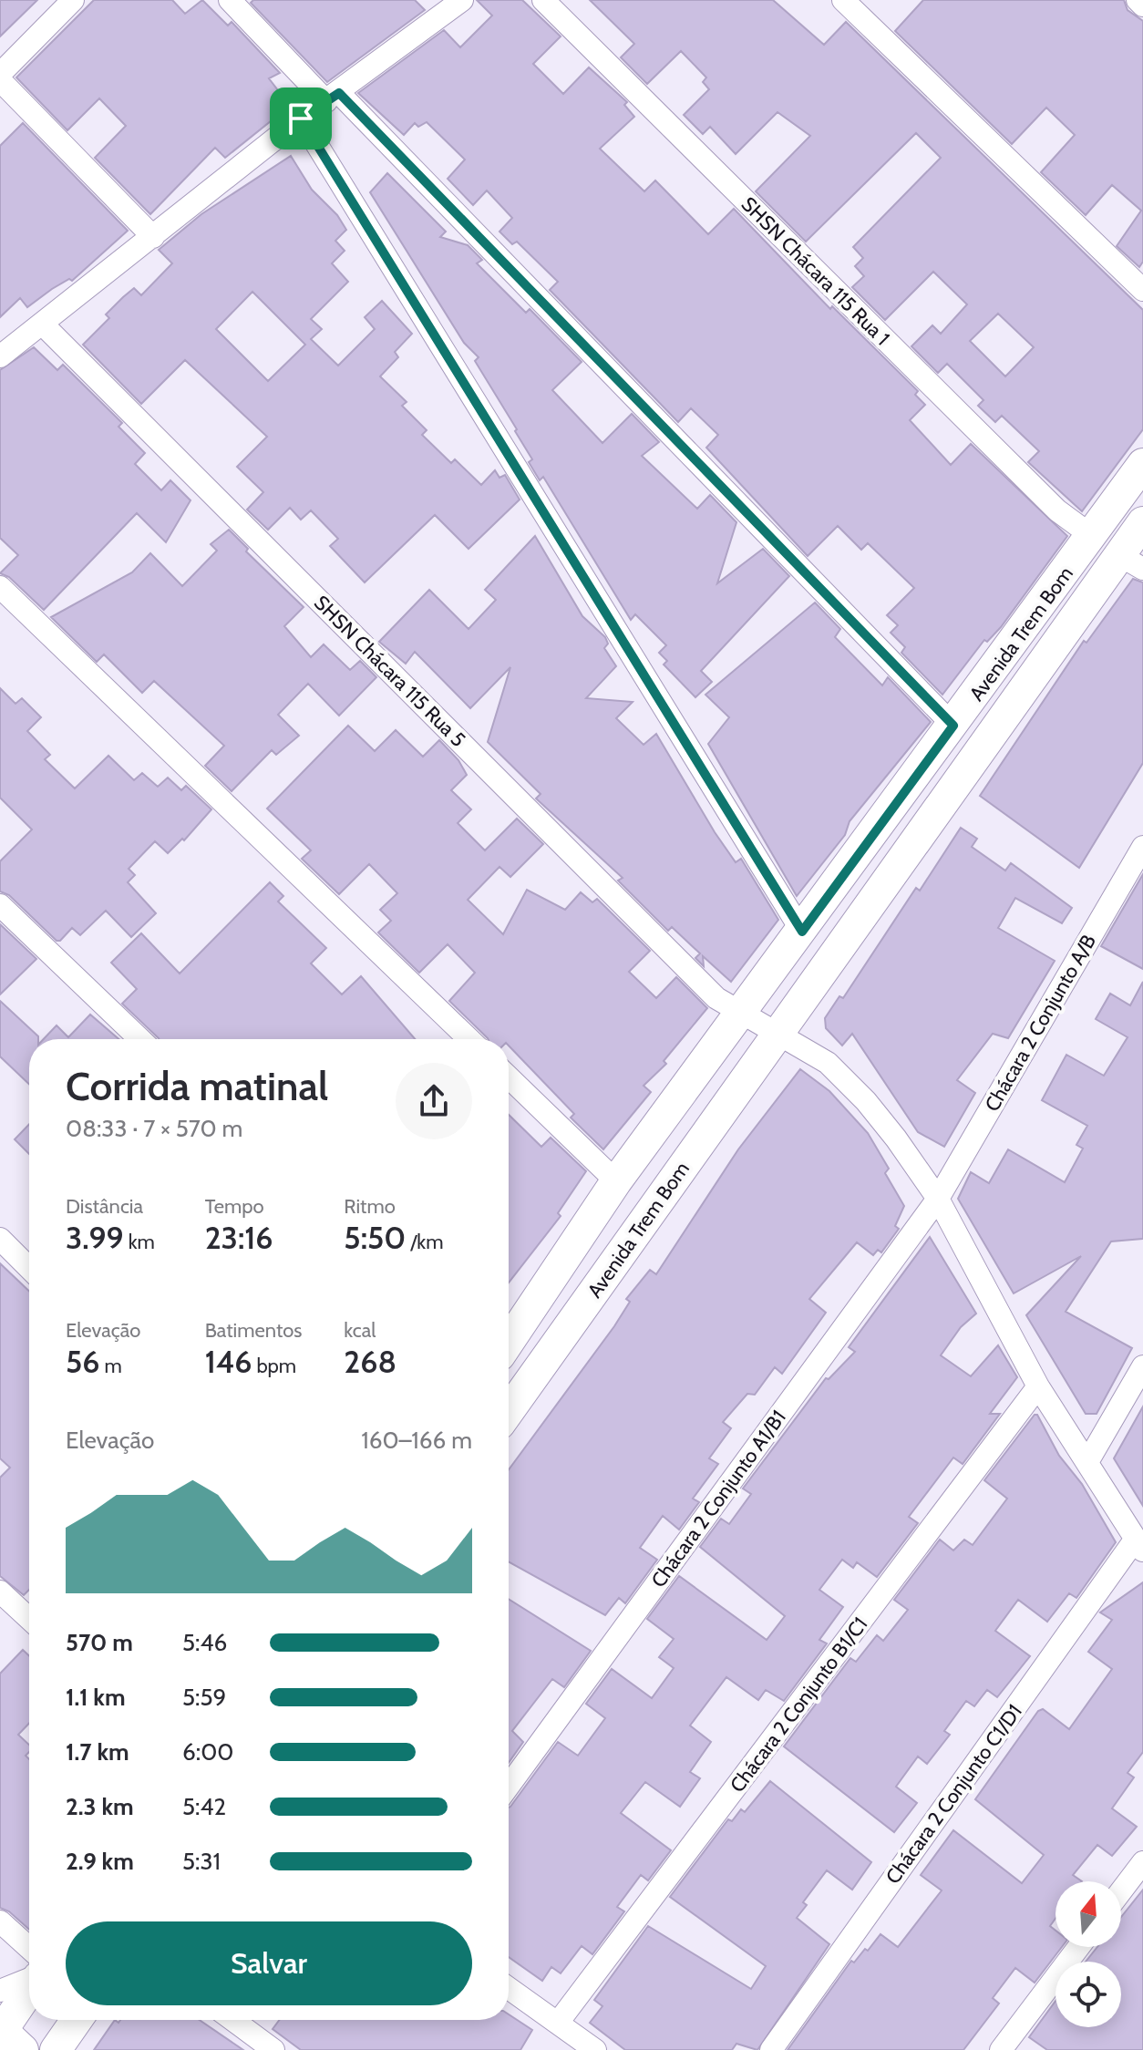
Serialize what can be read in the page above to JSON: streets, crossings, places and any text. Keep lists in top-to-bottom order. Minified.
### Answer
{"streets":{"street":["SHSN Chácara 115 Rua 1","Avenida Trem Bom","SHSN Chácara 115 Rua 5","Chácara 2 Conjunto A/B","Chácara 2 Conjunto A1/B1","Chácara 2 Conjunto B1/C1","Chácara 2 Conjunto C1/D1"]},"crossings":[["SHSN Chácara 115 Rua 1","Avenida Trem Bom"],["Avenida Trem Bom","SHSN Chácara 115 Rua 5"],["Chácara 2 Conjunto A/B","Chácara 2 Conjunto A1/B1"]],"north":"top","page":{"heading":["Corrida matinal","08:33 · 7 × 570 m"],"stats":[["Distância","3.99 km"],["Tempo","23:16"],["Ritmo","5:50 /km"],["Elevação","56 m"],["Batimentos","146 bpm"],["kcal","268"]],"chart":["Elevação","160–166 m"],"list":[{"name":"570 m","note":"5:46"},{"name":"1.1 km","note":"5:59"},{"name":"1.7 km","note":"6:00"},{"name":"2.3 km","note":"5:42"},{"name":"2.9 km","note":"5:31"}],"buttons":"Salvar"}}
